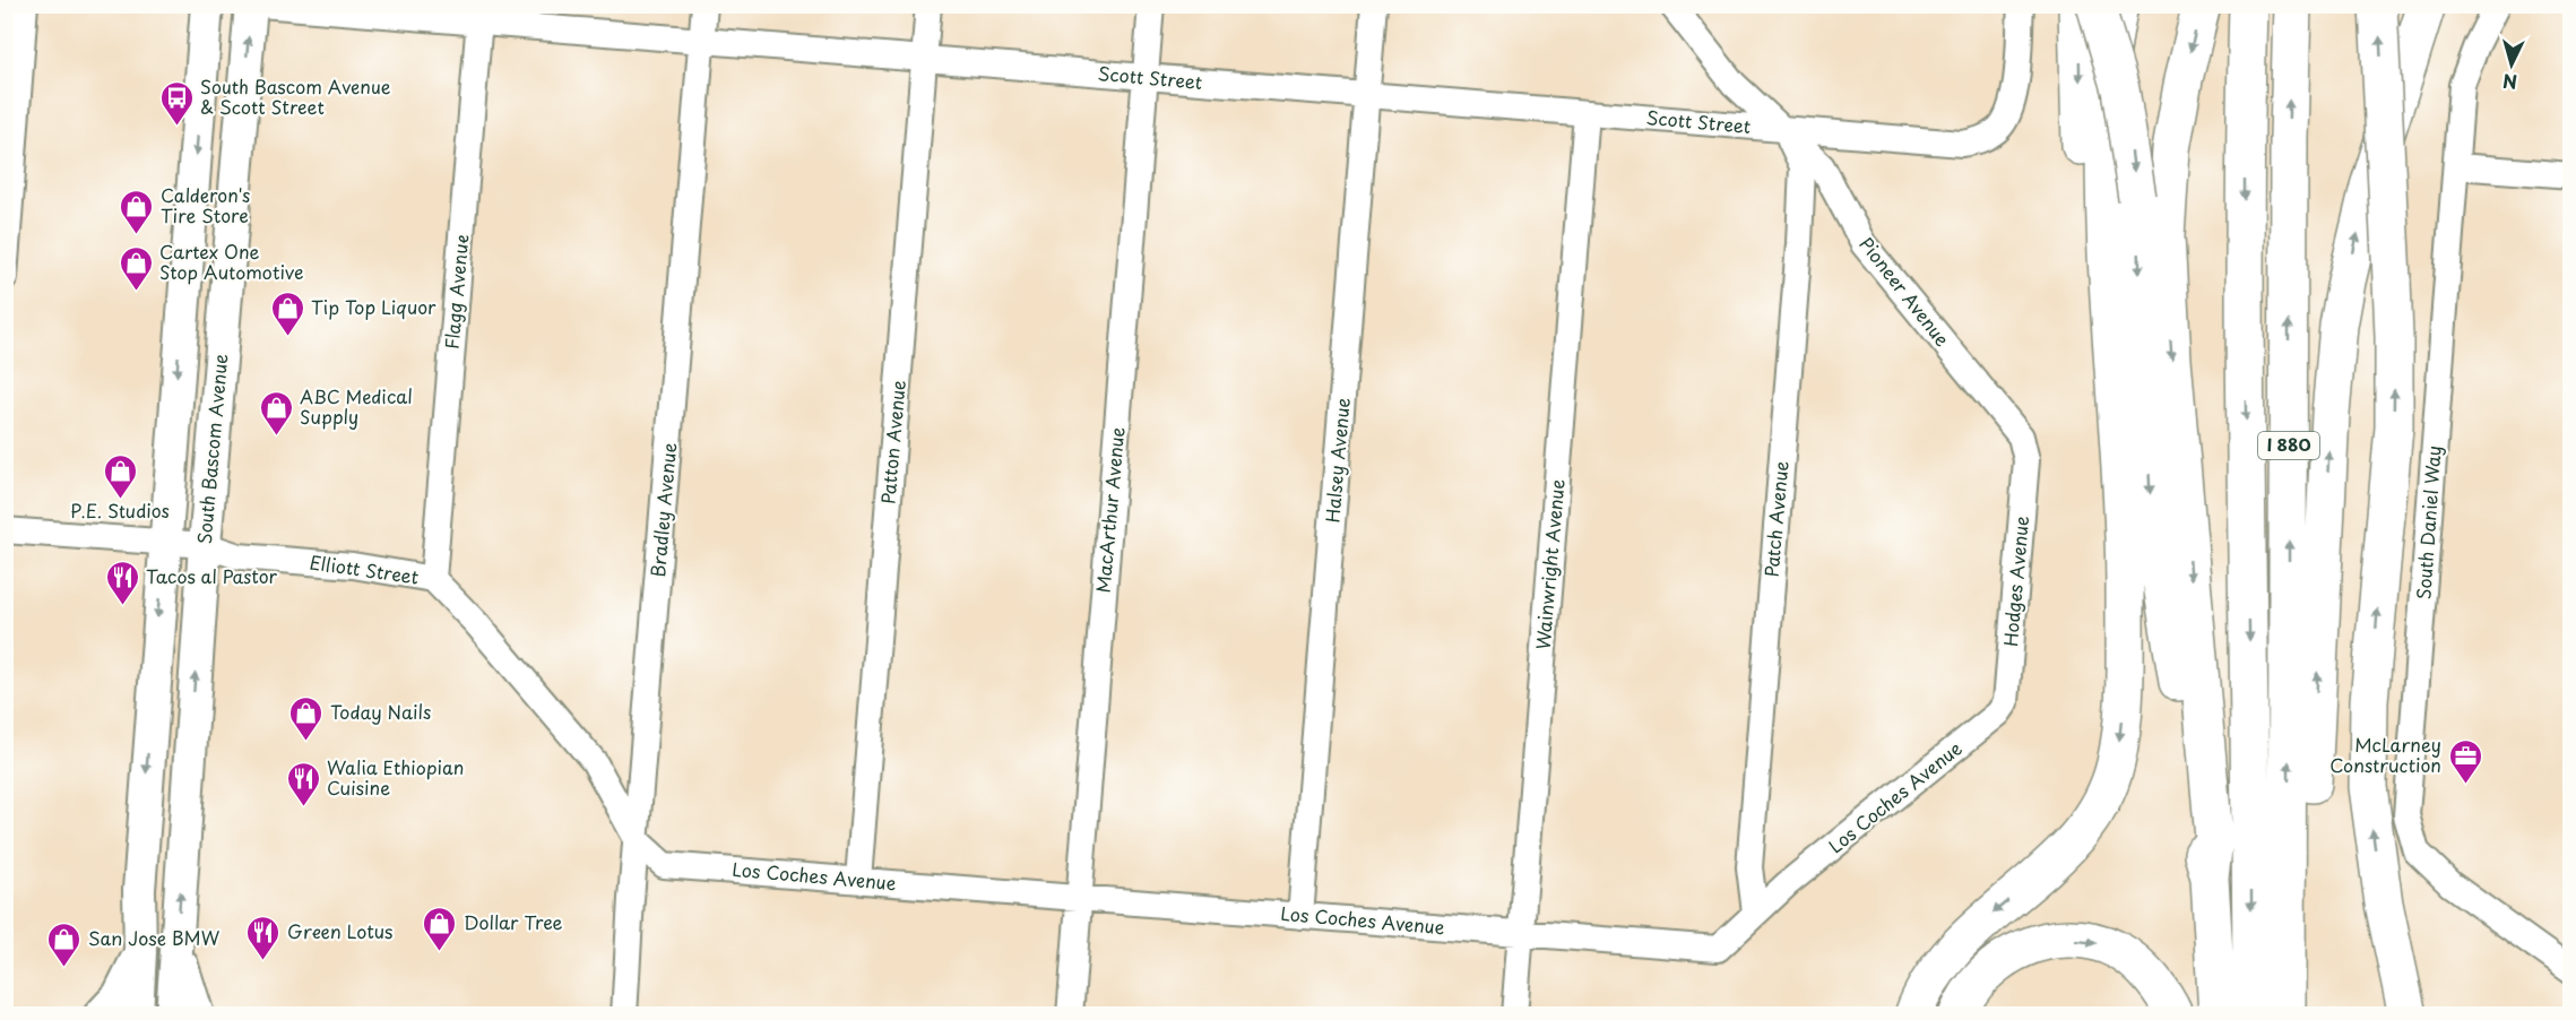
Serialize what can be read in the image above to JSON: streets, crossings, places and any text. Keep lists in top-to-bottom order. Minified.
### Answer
{"streets":{"highway":["I 880"],"main road":["South Bascom Avenue"],"street":["Scott Street","Flagg Avenue","Pioneer Avenue","Patton Avenue","Halsey Avenue","Bradley Avenue","MacArthur Avenue","Patch Avenue","South Daniel Way","Wainwright Avenue","Elliott Street","Hodges Avenue","Los Coches Avenue"]},"crossings":[["Scott Street","Flagg Avenue"],["Scott Street","Pioneer Avenue"],["Scott Street","Patton Avenue"],["Scott Street","Halsey Avenue"],["Scott Street","Bradley Avenue"],["Scott Street","MacArthur Avenue"],["Scott Street","Patch Avenue"],["Scott Street","Wainwright Avenue"],["Flagg Avenue","Elliott Street"],["Pioneer Avenue","Patch Avenue"],["Pioneer Avenue","Hodges Avenue"],["Patton Avenue","Los Coches Avenue"],["South Bascom Avenue","Elliott Street"],["Halsey Avenue","Los Coches Avenue"],["Bradley Avenue","Elliott Street"],["Bradley Avenue","Los Coches Avenue"],["MacArthur Avenue","Los Coches Avenue"],["Patch Avenue","Los Coches Avenue"],["Wainwright Avenue","Los Coches Avenue"],["Elliott Street","Los Coches Avenue"],["Hodges Avenue","Los Coches Avenue"]],"places":{"bus stop":["South Bascom Avenue & Scott Street"],"shop":["Calderon's Tire Store","Cartex One Stop Automotive","Tip Top Liquor","ABC Medical Supply","P.E. Studios","Today Nails","Dollar Tree","San Jose BMW"],"restaurant":["Tacos al Pastor","Walia Ethiopian Cuisine","Green Lotus"],"office":["McLarney Construction"]},"north":"bottom"}
